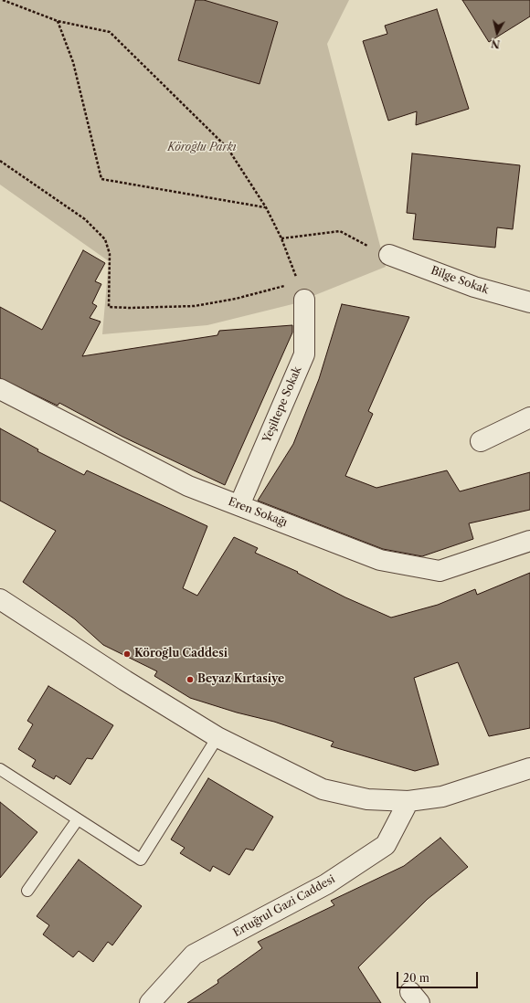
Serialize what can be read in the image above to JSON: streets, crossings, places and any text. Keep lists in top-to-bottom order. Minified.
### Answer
{"streets":{"street":["Bilge Sokak","Yeşiltepe Sokak","Eren Sokağı","Ertuğrul Gazi Caddesi"]},"crossings":[["Yeşiltepe Sokak","Eren Sokağı"]],"parks":["Köroğlu Parkı"],"places":["Köroğlu Caddesi","Beyaz Kırtasiye"],"scale_bar":"20 m","north":"bottom"}
